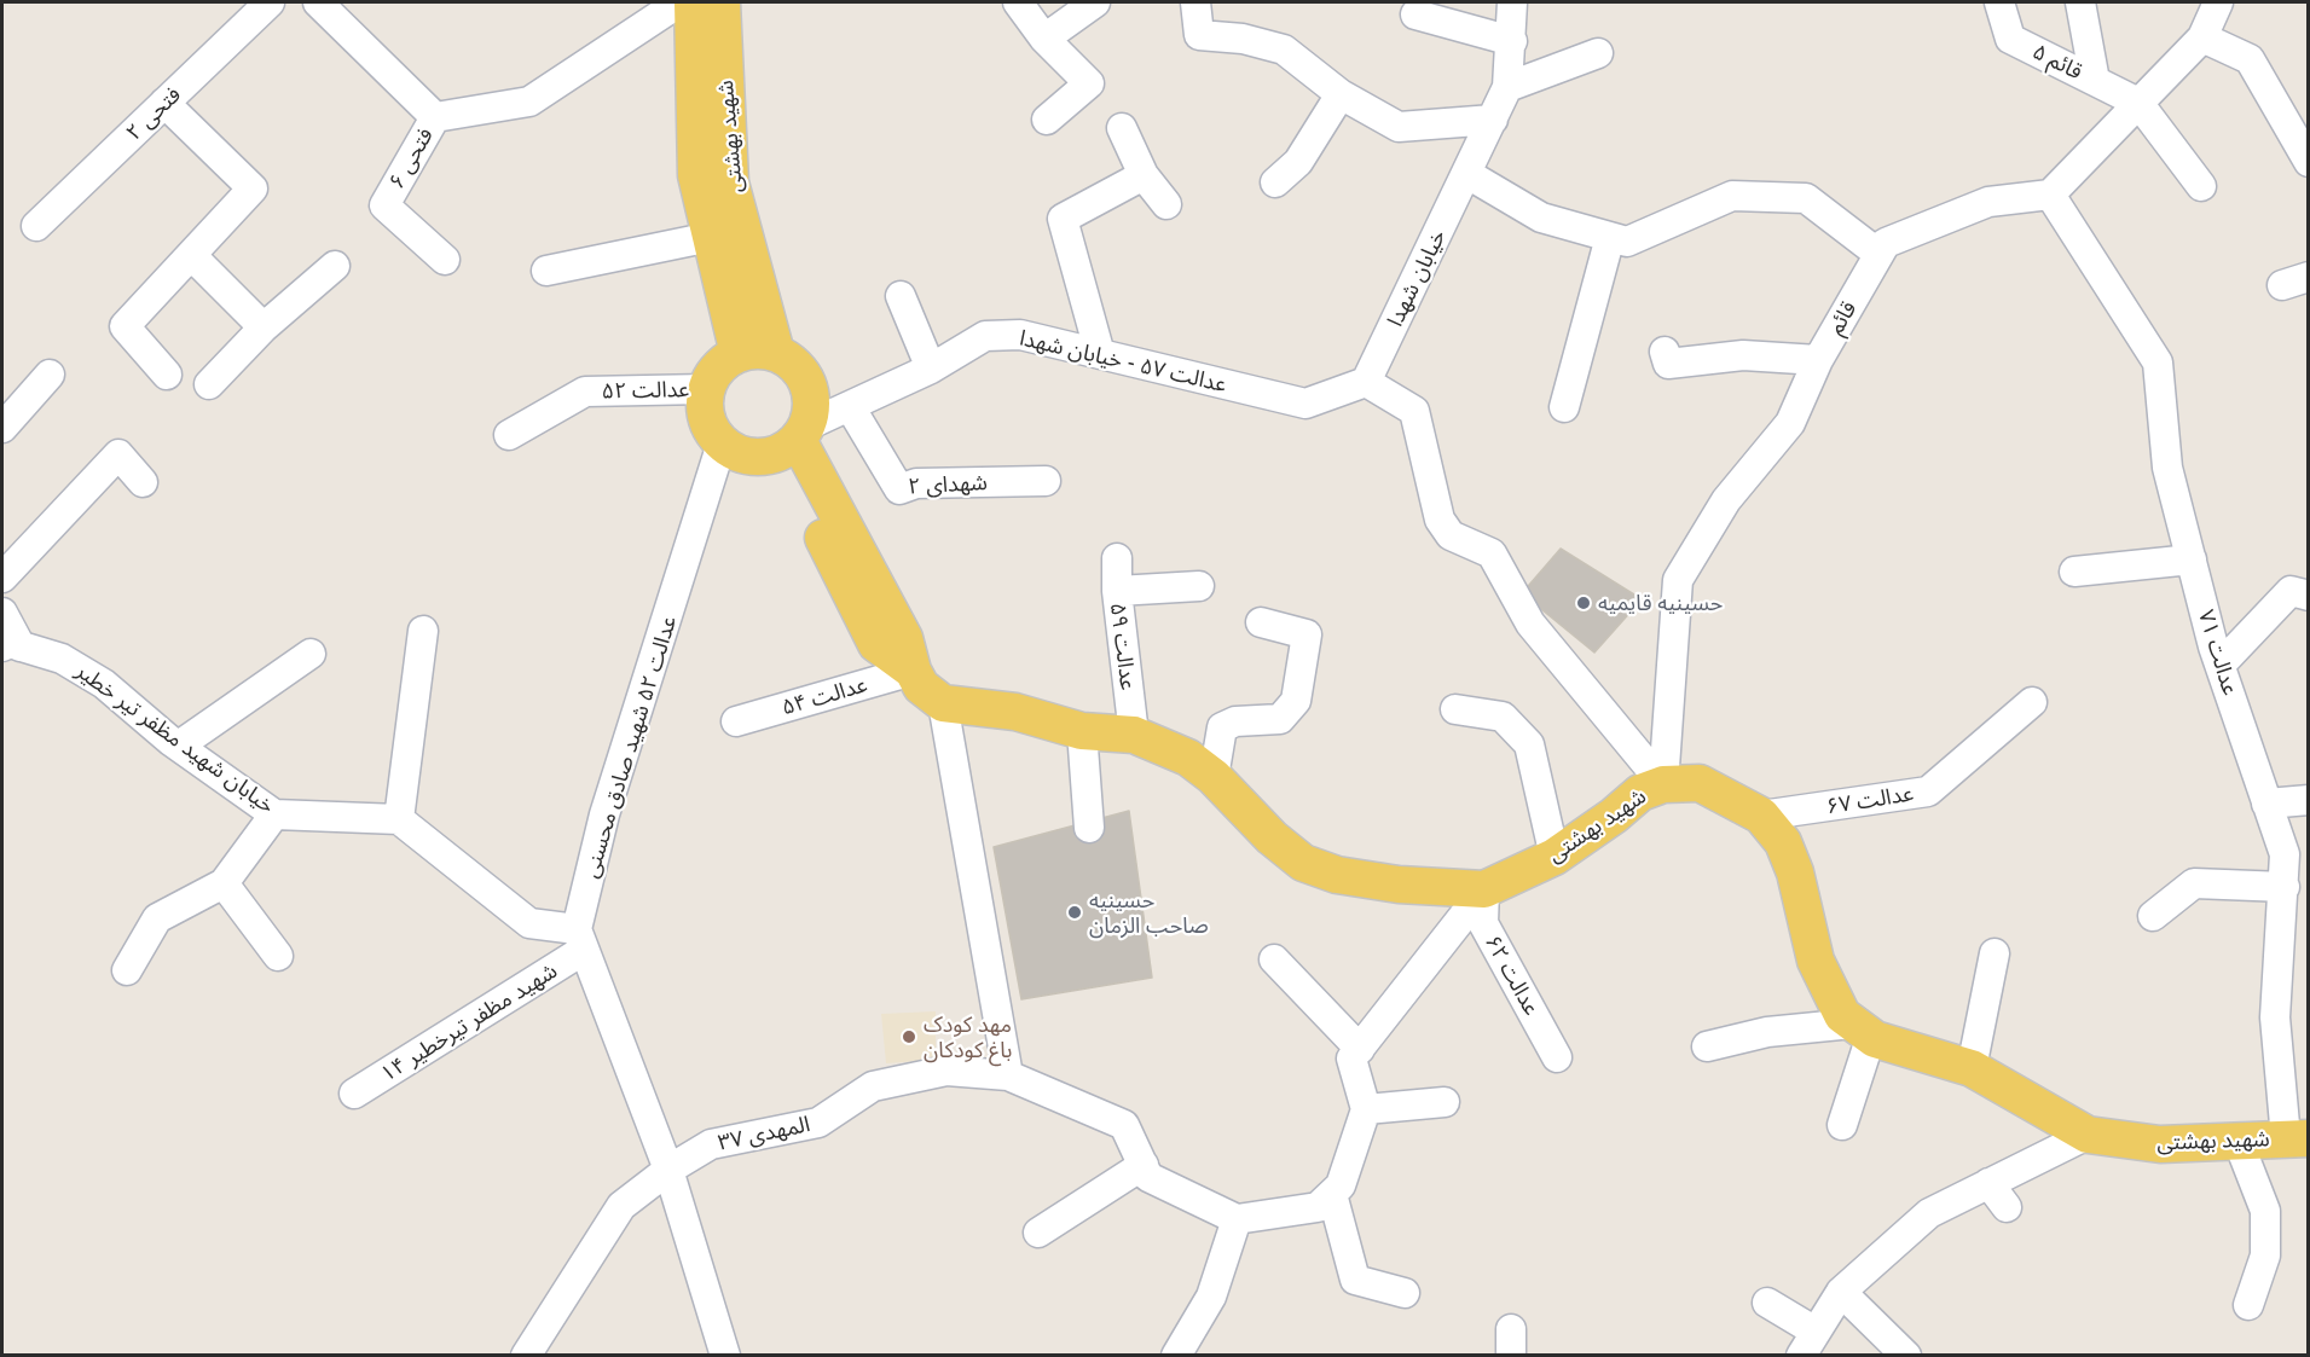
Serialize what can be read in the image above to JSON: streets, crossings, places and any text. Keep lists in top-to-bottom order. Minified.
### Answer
{"streets":{"main road":["شهید بهشتی"],"street":["قائم ۵","فتحی ۲","فتحی ۶","خیابان شهدا","قائم","عدالت ۵۷ - خیابان شهدا","عدالت ۵۲","شهدای ۲","عدالت ۵۹","عدالت ۷۱","عدالت ۵۴","خیابان شهید مظفر تیر خطیر","عدالت ۵۲ شهید صادق محسنی","عدالت ۶۷","عدالت ۶۲","شهید مظفر تیرخطیر ۱۴","المهدی ۳۷"]},"crossings":[["شهید بهشتی","قائم"],["شهید بهشتی","عدالت ۵۷ - خیابان شهدا"],["شهید بهشتی","عدالت ۵۲"],["شهید بهشتی","عدالت ۵۹"],["شهید بهشتی","عدالت ۷۱"],["شهید بهشتی","عدالت ۵۲ شهید صادق محسنی"],["شهید بهشتی","عدالت ۶۷"],["شهید بهشتی","عدالت ۶۲"],["خیابان شهدا","عدالت ۵۷ - خیابان شهدا"],["قائم","عدالت ۷۱"],["عدالت ۵۷ - خیابان شهدا","عدالت ۵۲"],["عدالت ۵۷ - خیابان شهدا","شهدای ۲"],["عدالت ۵۷ - خیابان شهدا","عدالت ۵۲ شهید صادق محسنی"],["عدالت ۵۲","عدالت ۵۲ شهید صادق محسنی"],["عدالت ۵۲ شهید صادق محسنی","شهید مظفر تیرخطیر ۱۴"]],"places":["حسینیه قایمیه","حسینیه صاحب الزمان","مهد کودک باغ کودکان"]}
